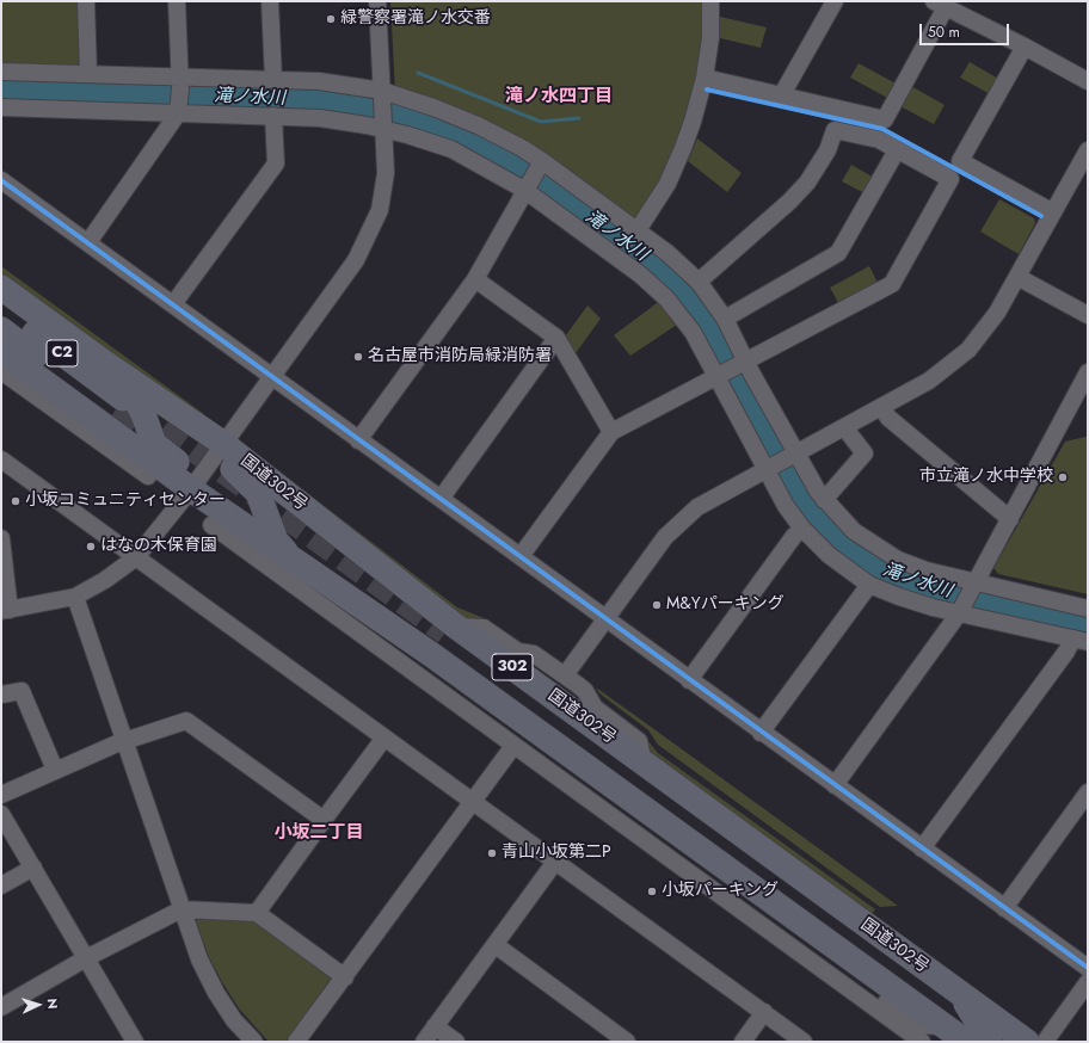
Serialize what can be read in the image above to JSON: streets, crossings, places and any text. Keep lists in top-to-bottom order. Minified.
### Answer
{"streets":{"highway":["C2","国道302号","302"]},"crossings":[["C2","302"]],"districts":["滝ノ水四丁目","小坂二丁目"],"water":["滝ノ水川"],"places":["緑警察署滝ノ水交番","名古屋市消防局緑消防署","市立滝ノ水中学校","小坂コミュニティセンター","はなの木保育園","M&Yパーキング","青山小坂第二P","小坂パーキング"],"scale_bar":"50 m","north":"right"}
